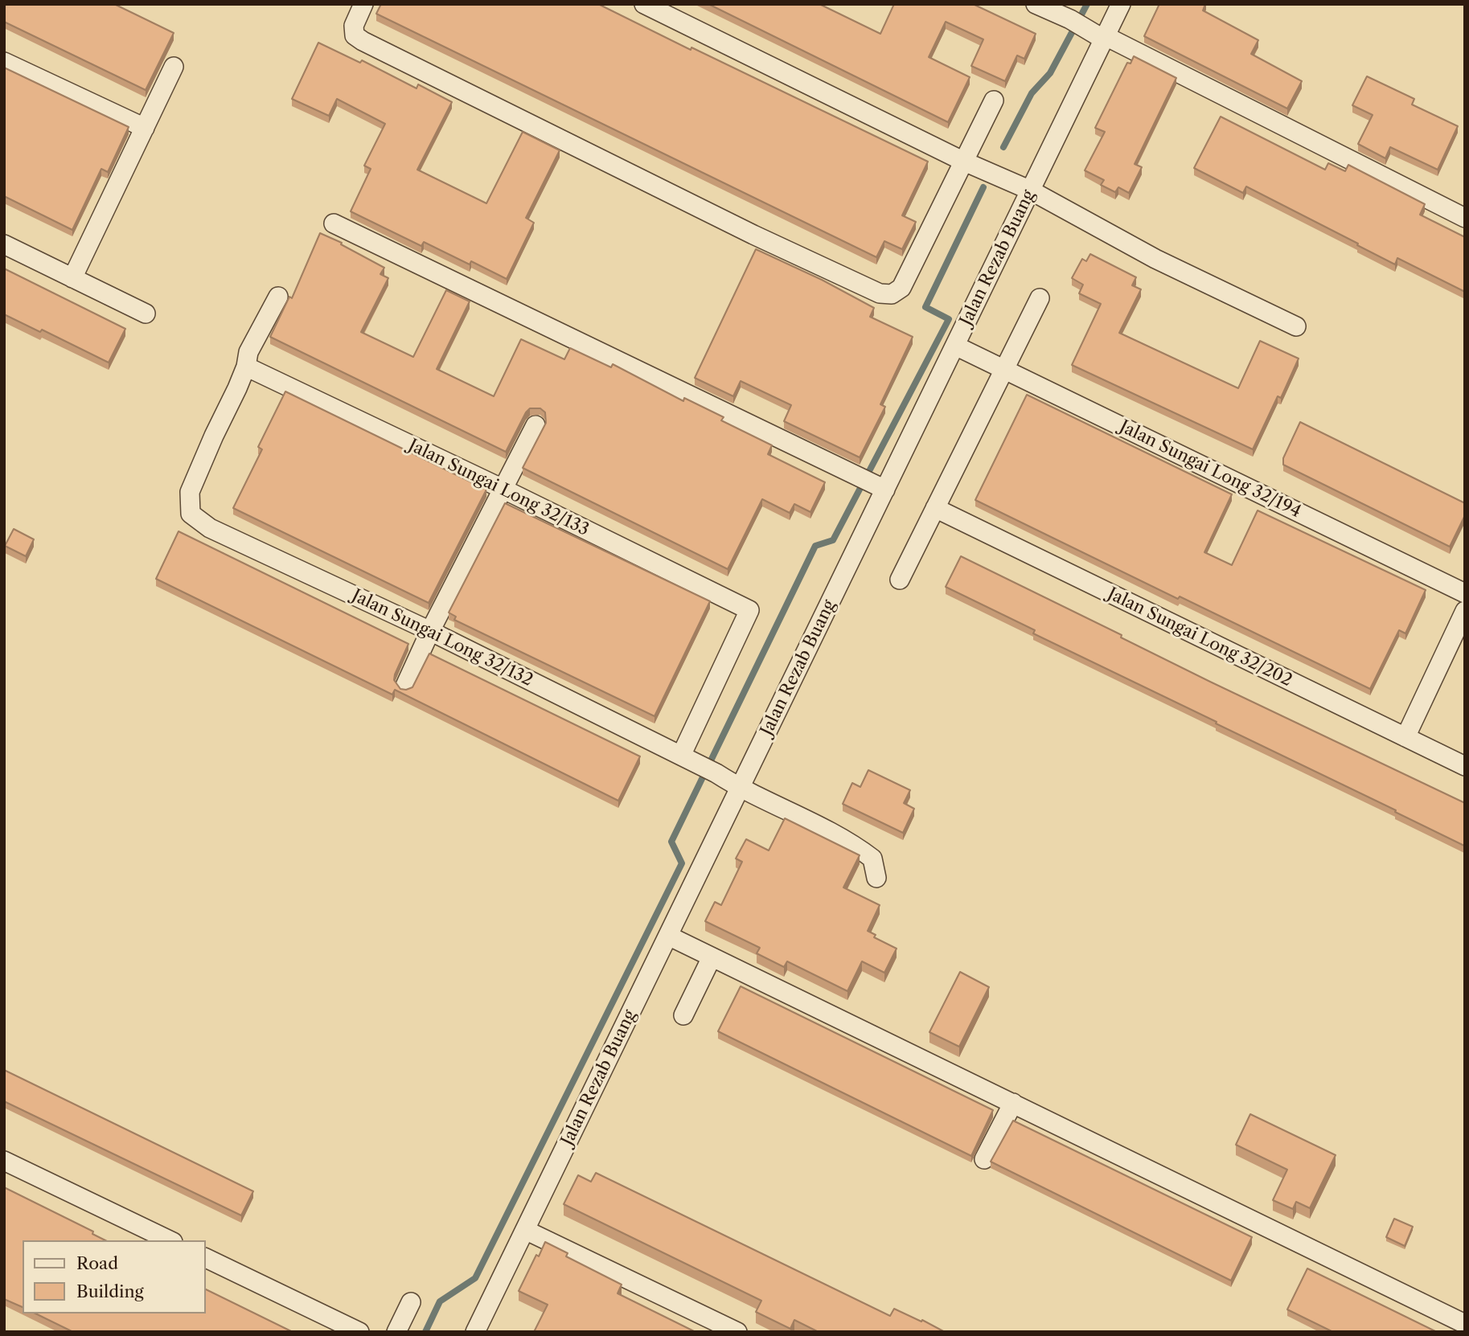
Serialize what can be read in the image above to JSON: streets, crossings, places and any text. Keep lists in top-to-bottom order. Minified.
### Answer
{"streets":{"street":["Jalan Rezab Buang","Jalan Sungai Long 32/194","Jalan Sungai Long 32/133","Jalan Sungai Long 32/202","Jalan Sungai Long 32/132"]},"crossings":[["Jalan Rezab Buang","Jalan Sungai Long 32/194"],["Jalan Rezab Buang","Jalan Sungai Long 32/132"],["Jalan Sungai Long 32/133","Jalan Sungai Long 32/132"]],"legend":["Road","Building"]}
